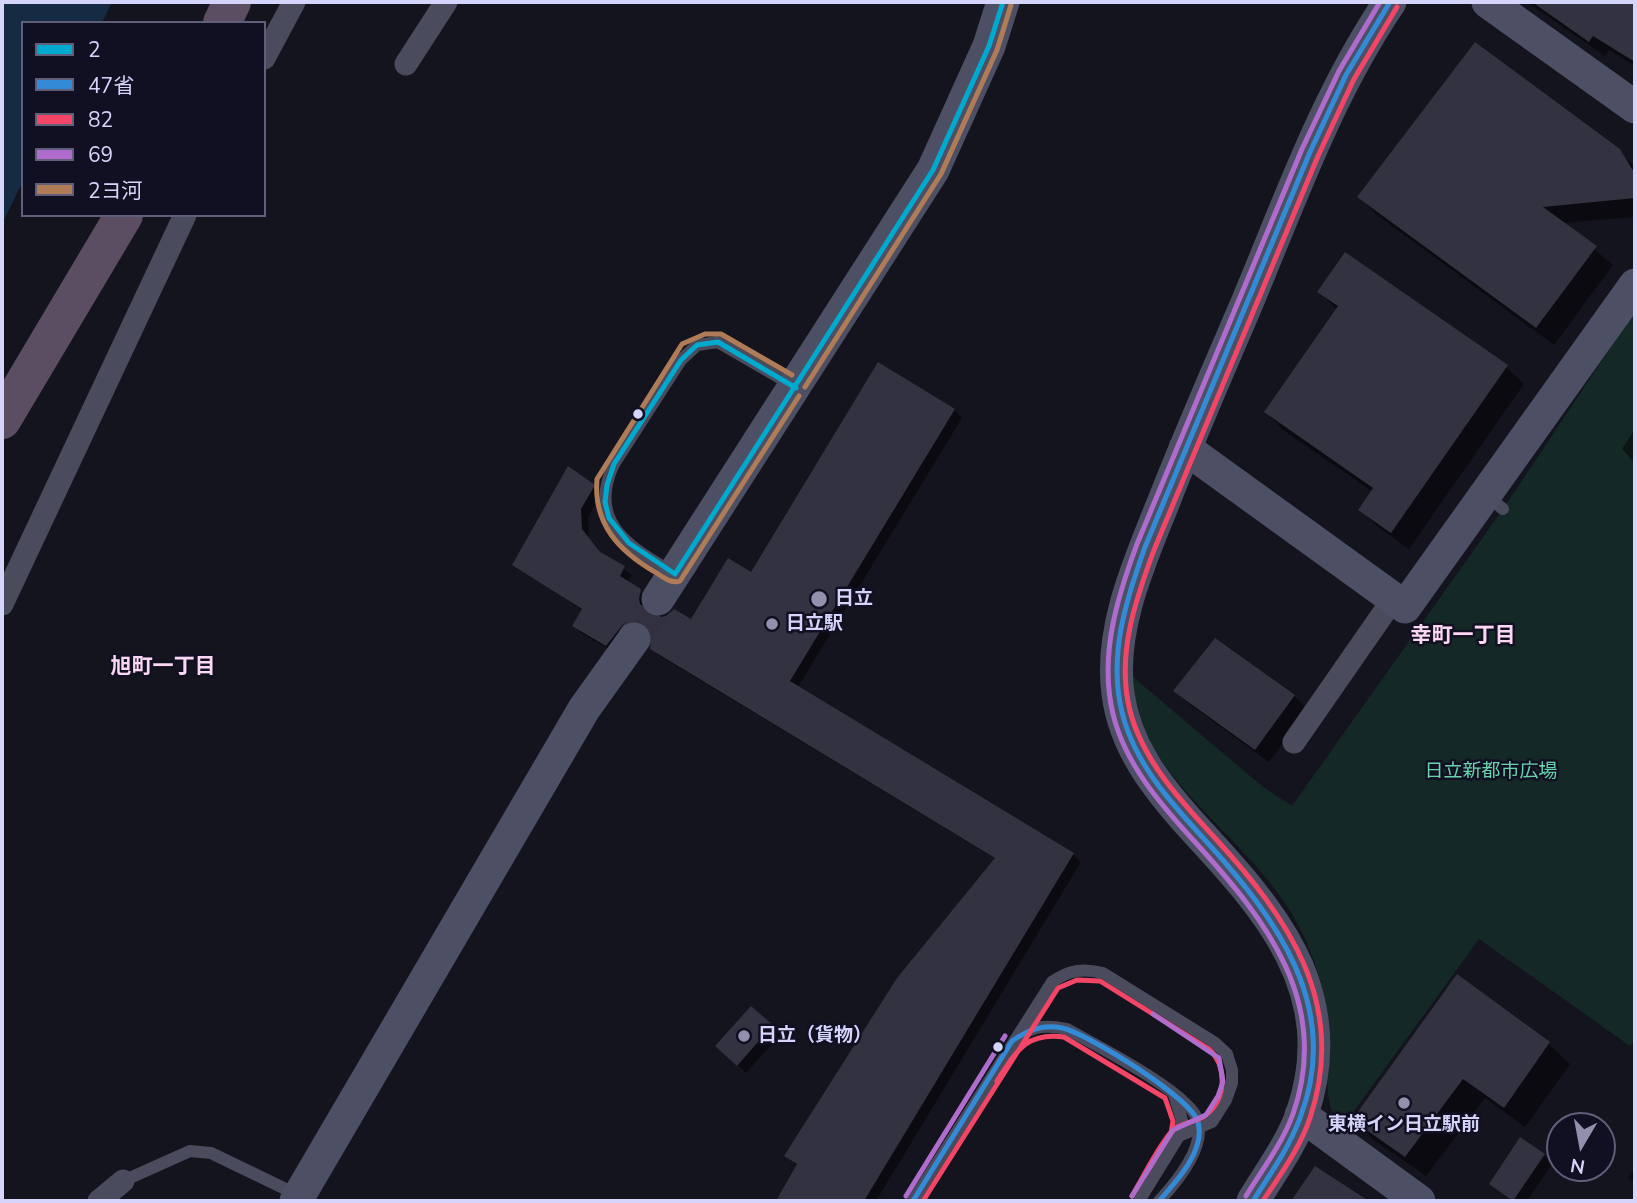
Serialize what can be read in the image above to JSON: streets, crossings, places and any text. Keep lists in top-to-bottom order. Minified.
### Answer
{"districts":["幸町一丁目","旭町一丁目"],"parks":["日立新都市広場"],"places":["日立","日立駅","日立（貨物）","東横イン日立駅前"],"lines":["transit line 2","transit line 47省","transit line 69","transit line 2ヨ河","transit line 82"],"legend":["2","47省","82","69","2ヨ河"],"north":"bottom"}
